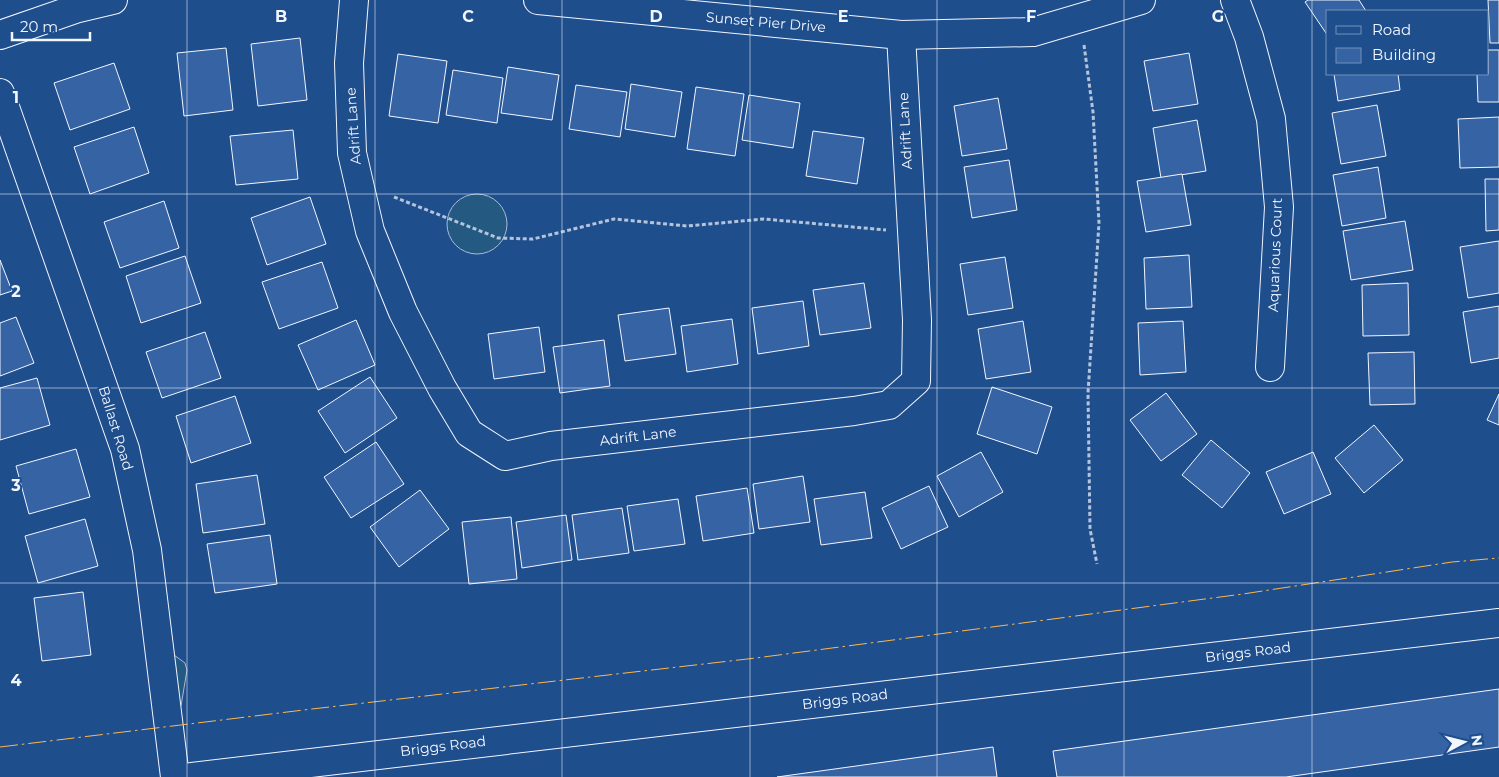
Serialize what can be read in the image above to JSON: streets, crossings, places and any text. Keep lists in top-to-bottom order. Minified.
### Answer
{"streets":{"street":["Sunset Pier Drive","Adrift Lane","Aquarious Court","Ballast Road","Briggs Road"]},"crossings":[["Sunset Pier Drive","Adrift Lane"]],"legend":["Road","Building"],"scale_bar":"20 m","north":"right","grid":{"columns":["B","C","D","E","F","G"],"rows":["1","2","3","4"]}}
